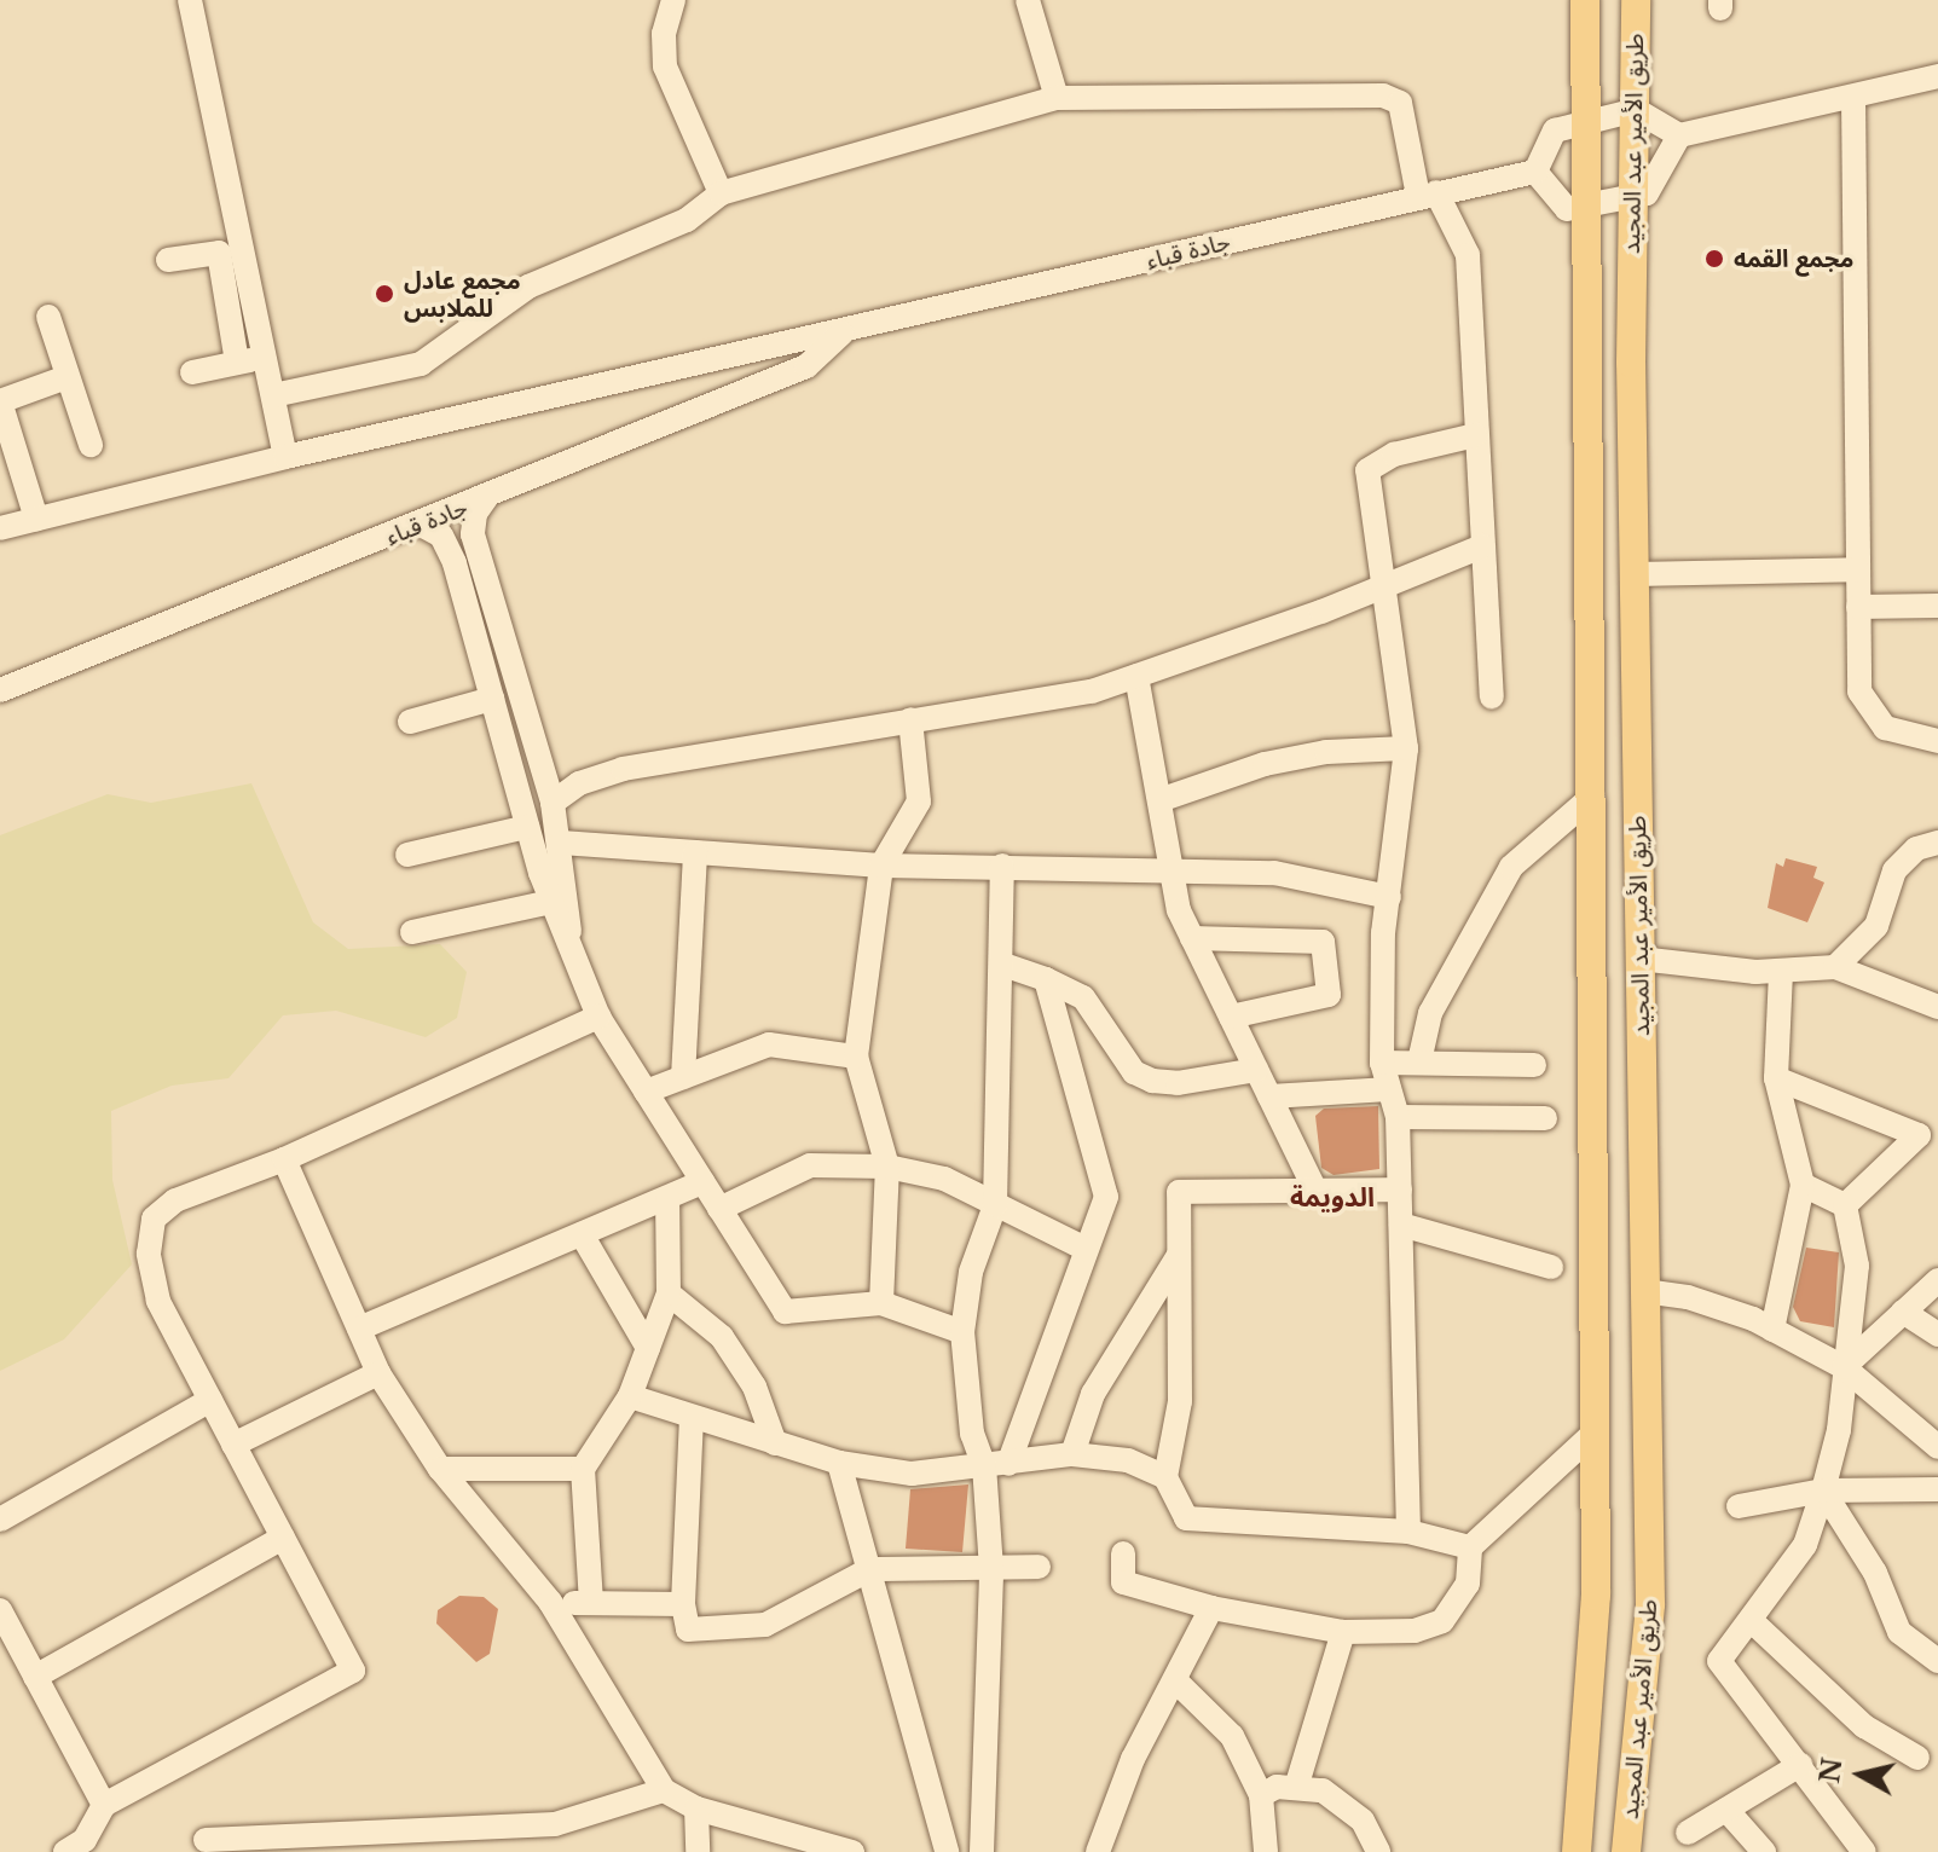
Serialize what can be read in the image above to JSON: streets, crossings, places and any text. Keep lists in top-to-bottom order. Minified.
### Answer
{"streets":{"main road":["طريق الأمير عبد المجيد"],"street":["جادة قباء"]},"districts":["الدويمة"],"places":["مجمع القمه","مجمع عادل للملابس"],"north":"left"}
